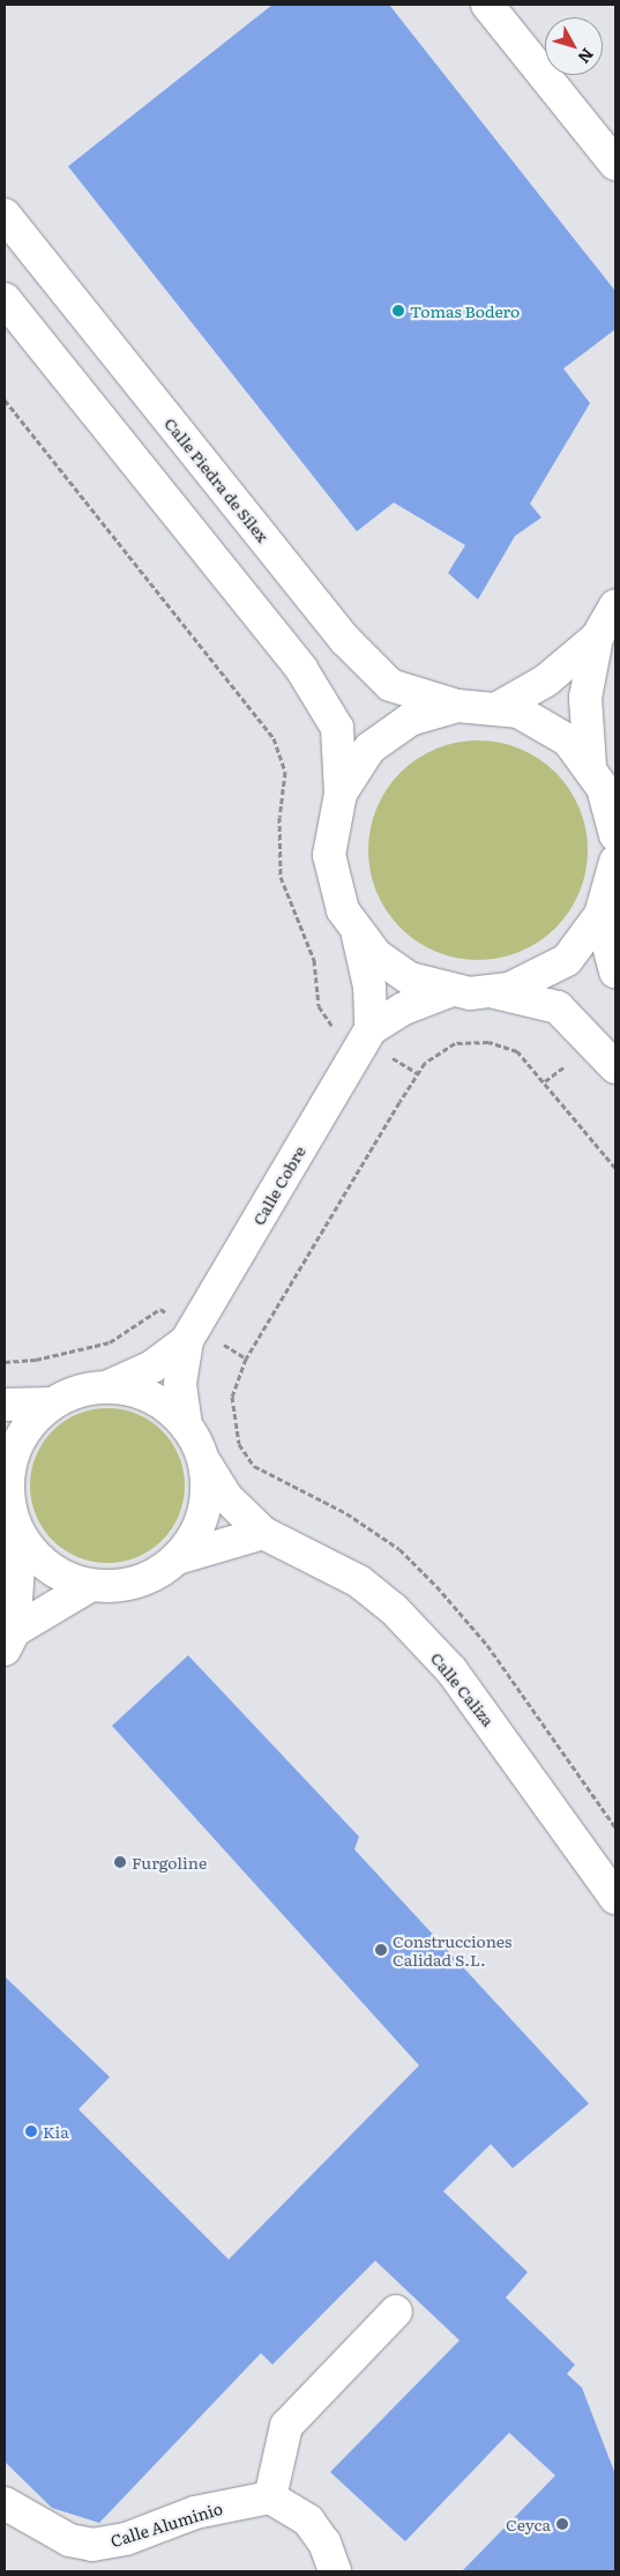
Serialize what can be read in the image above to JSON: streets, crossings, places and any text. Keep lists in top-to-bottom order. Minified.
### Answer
{"streets":{"street":["Calle Piedra de Sílex","Calle Cobre","Calle Caliza","Calle Aluminio"]},"crossings":[["Calle Cobre","Calle Caliza"]],"places":["Tomas Bodero","Furgoline","Construcciones Calidad S.L.","Kia","Ceyca"],"north":"bottom right"}
